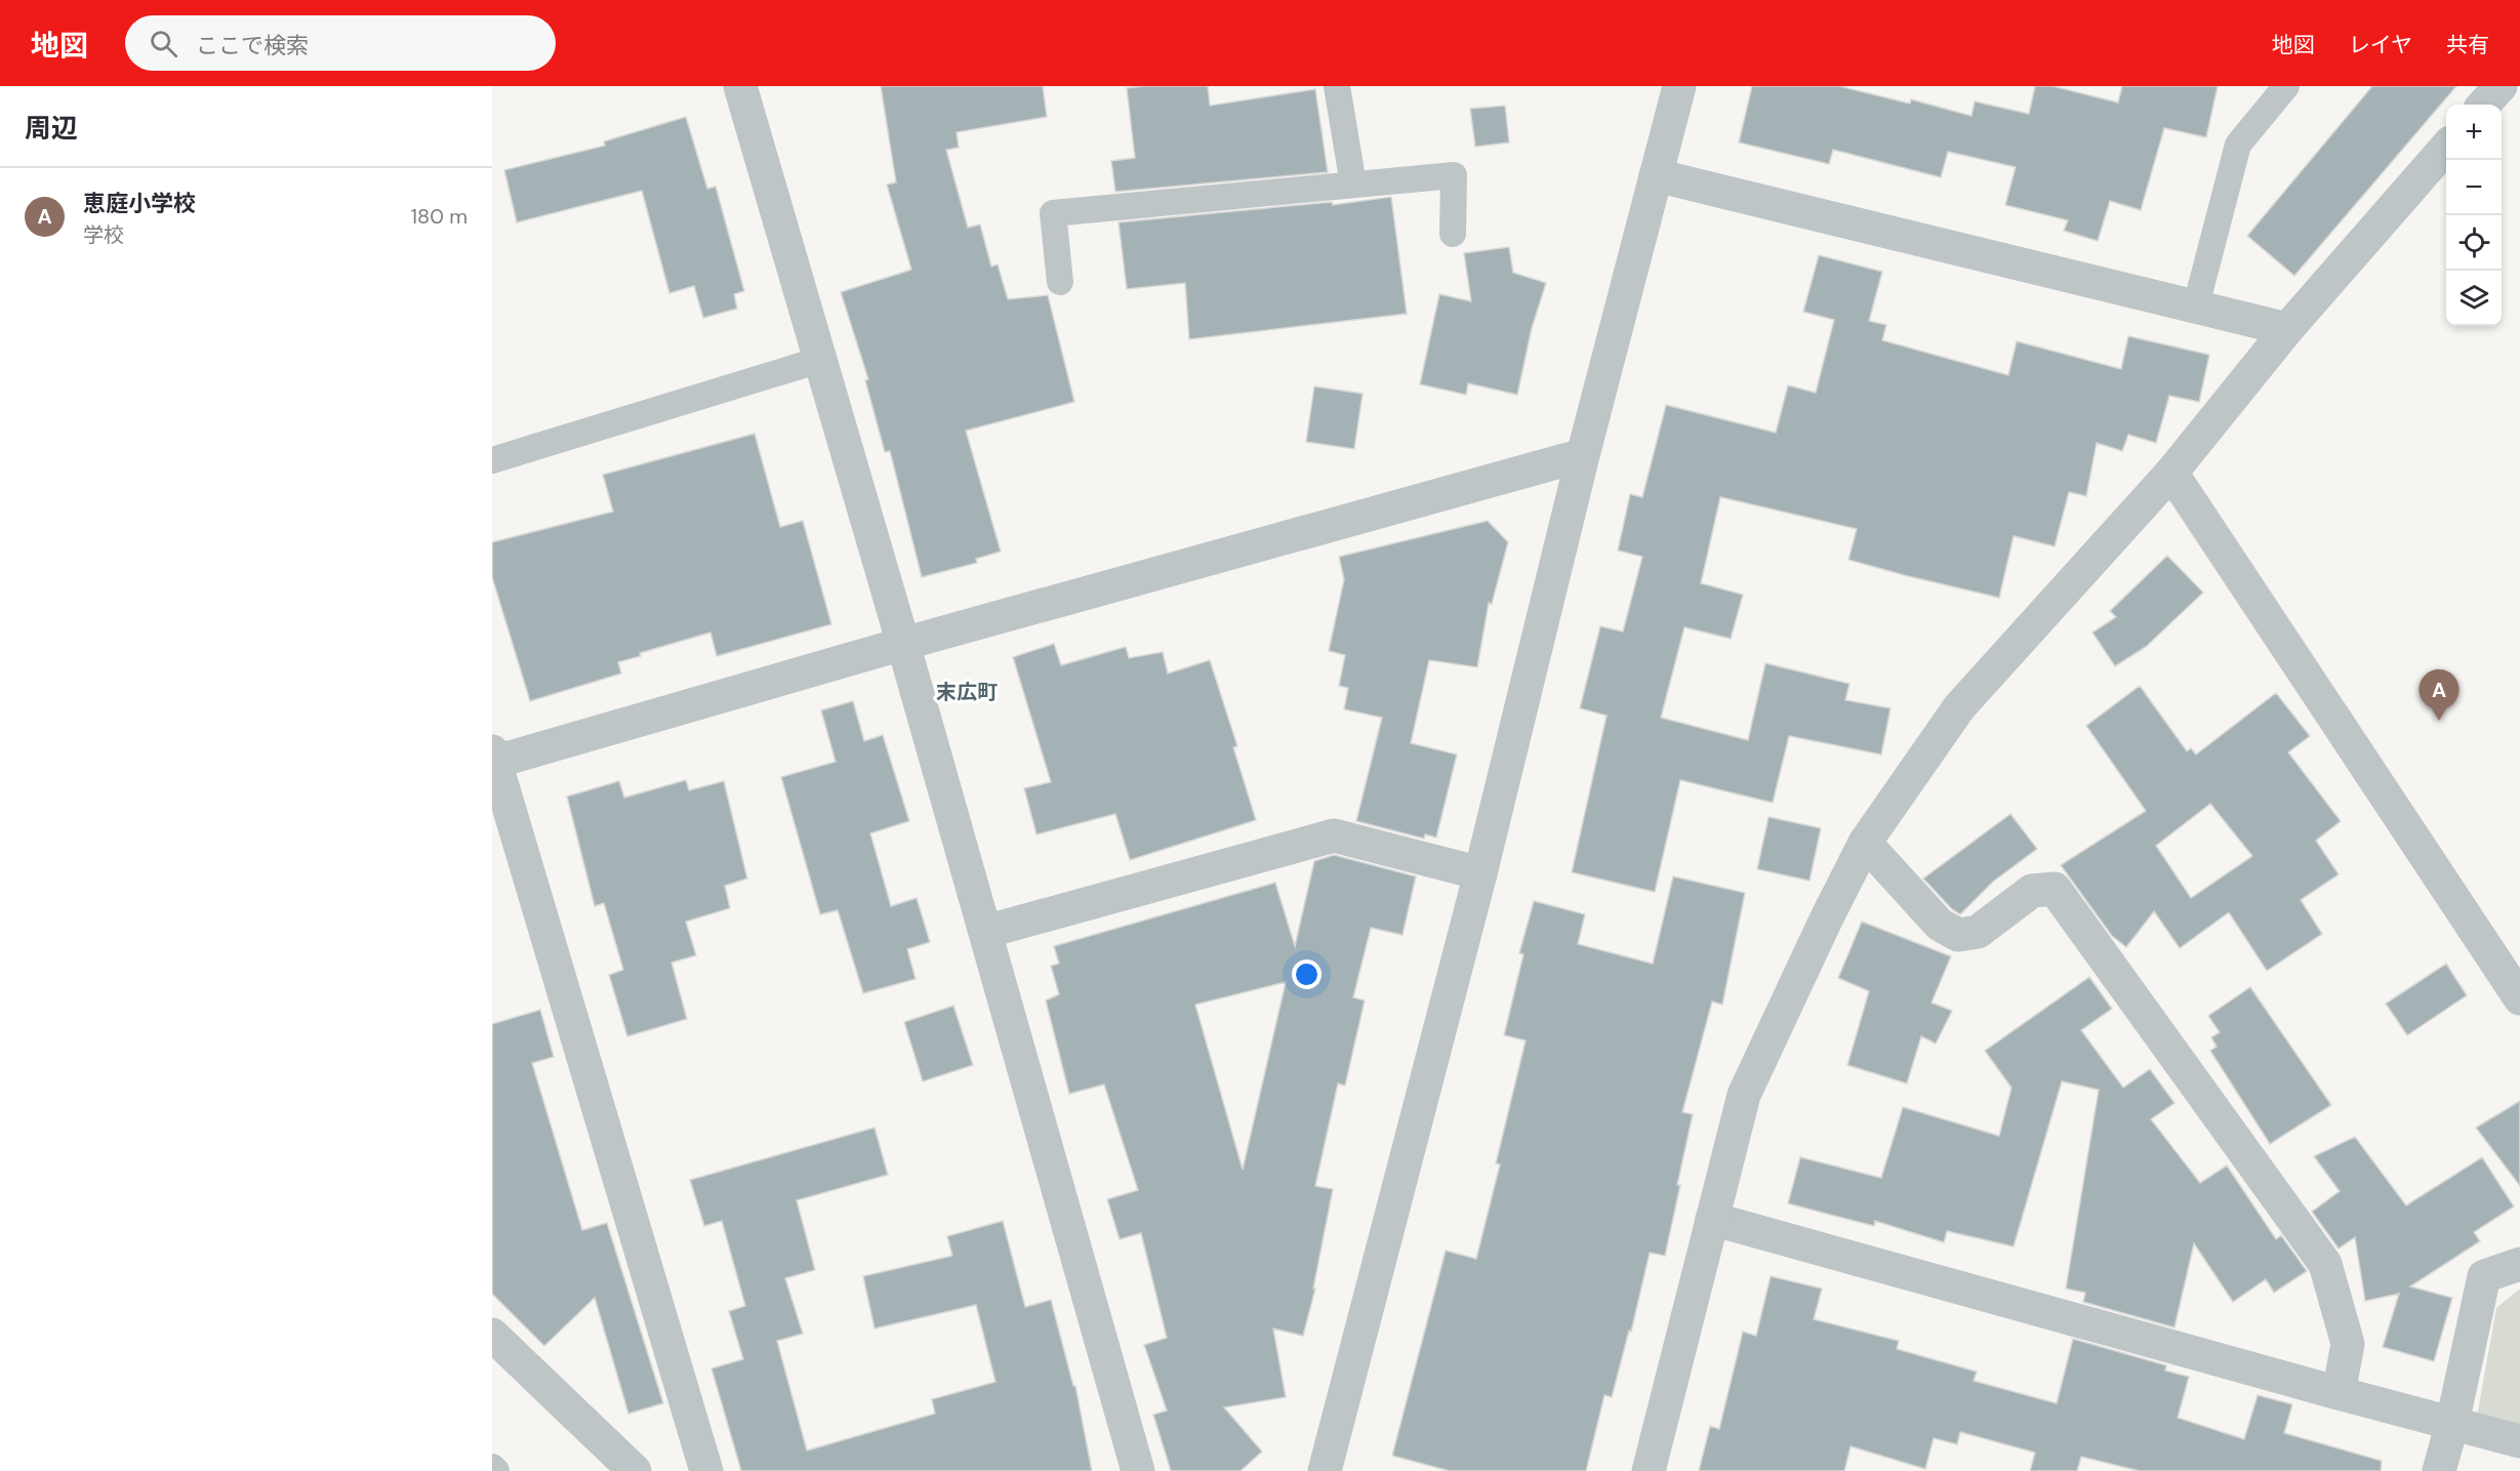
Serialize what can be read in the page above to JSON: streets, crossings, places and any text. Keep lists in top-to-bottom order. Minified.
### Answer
{"districts":["末広町"],"page":{"header":"地図","search":"ここで検索","nav":["地図","レイヤ","共有"],"heading":"周辺","map_buttons":["+","−"],"list":[{"mark":"A","name":"恵庭小学校","note":"学校","value":"180 m"}],"pins":"A"}}
